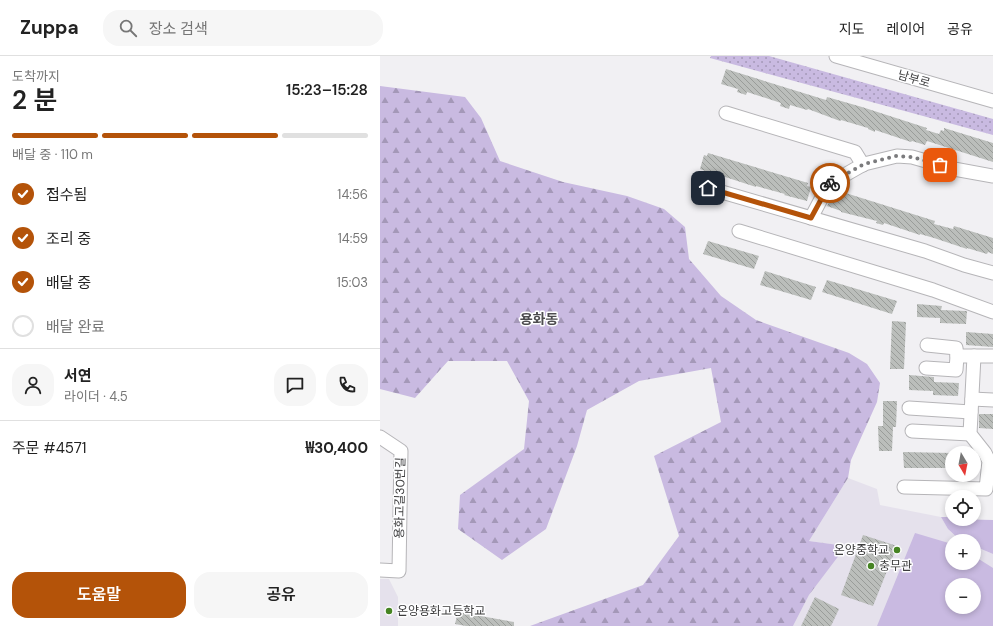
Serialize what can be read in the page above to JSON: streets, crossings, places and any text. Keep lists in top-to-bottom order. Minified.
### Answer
{"streets":{"street":["남부로","용화고길30번길"]},"districts":["용화동"],"places":["온양중학교","충무관","온양용화고등학교"],"north":"bottom","page":{"header":"Zuppa","search":"장소 검색","nav":["지도","레이어","공유"],"heading":["2 분","도착까지","15:23–15:28"],"panel":["서연","라이더 · 4.5","주문 #4571","₩30,400"],"bar":"배달 중 · 110 m","list":[["접수됨","14:56"],["조리 중","14:59"],["배달 중","15:03"],"배달 완료"],"map_buttons":["+","−"],"buttons":["도움말","공유"]}}
